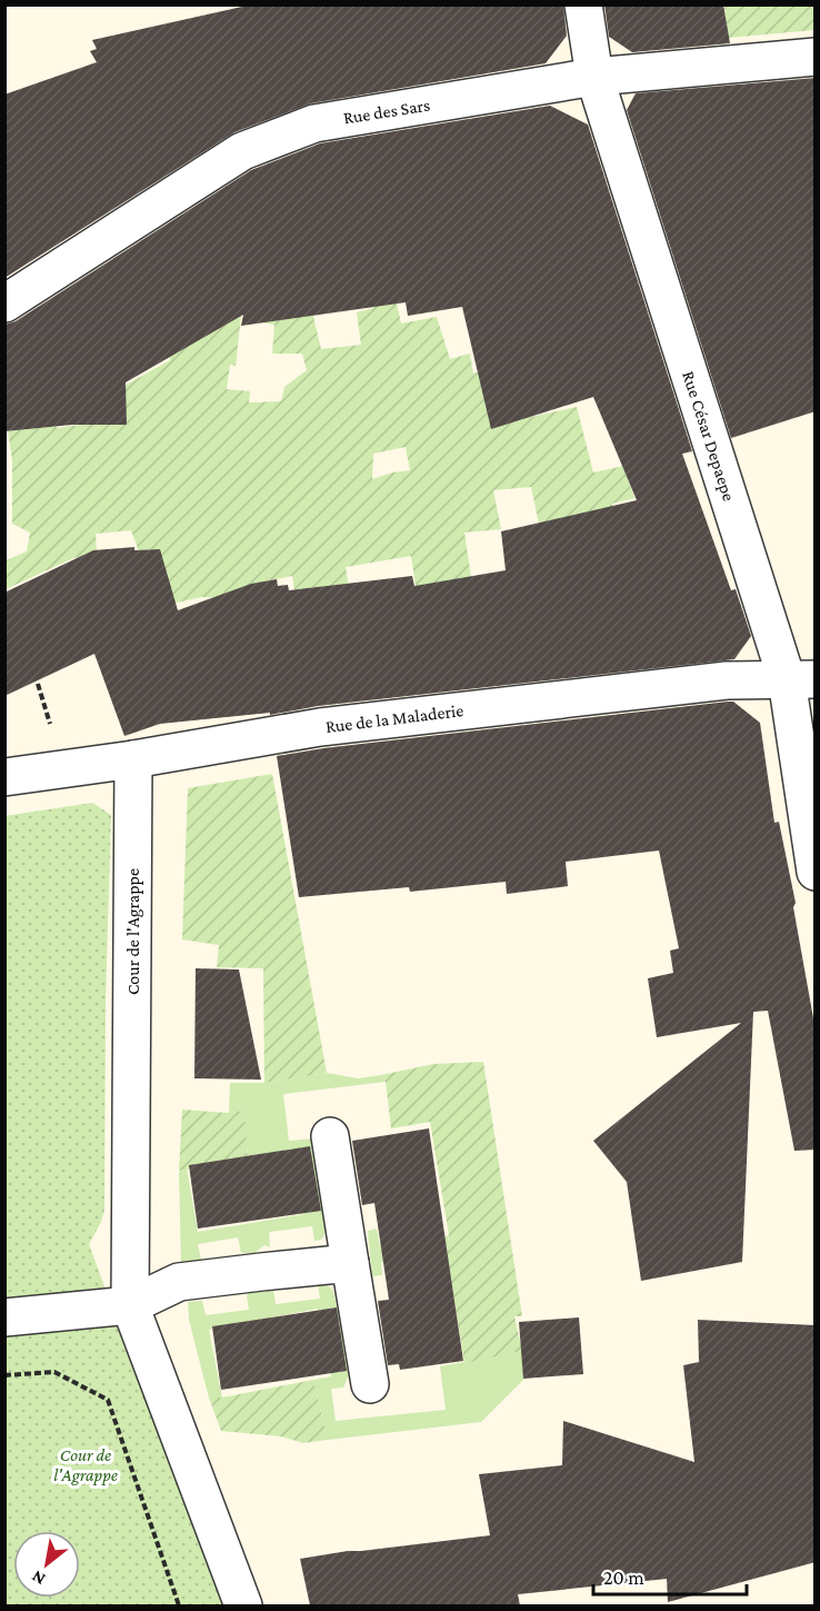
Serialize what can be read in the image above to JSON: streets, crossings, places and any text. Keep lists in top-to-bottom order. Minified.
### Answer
{"streets":{"street":["Rue des Sars","Rue César Depaepe","Rue de la Maladerie","Cour de l'Agrappe"]},"crossings":[["Rue des Sars","Rue César Depaepe"],["Rue César Depaepe","Rue de la Maladerie"],["Rue de la Maladerie","Cour de l'Agrappe"]],"parks":["Cour de l'Agrappe"],"scale_bar":"20 m","north":"bottom left"}
